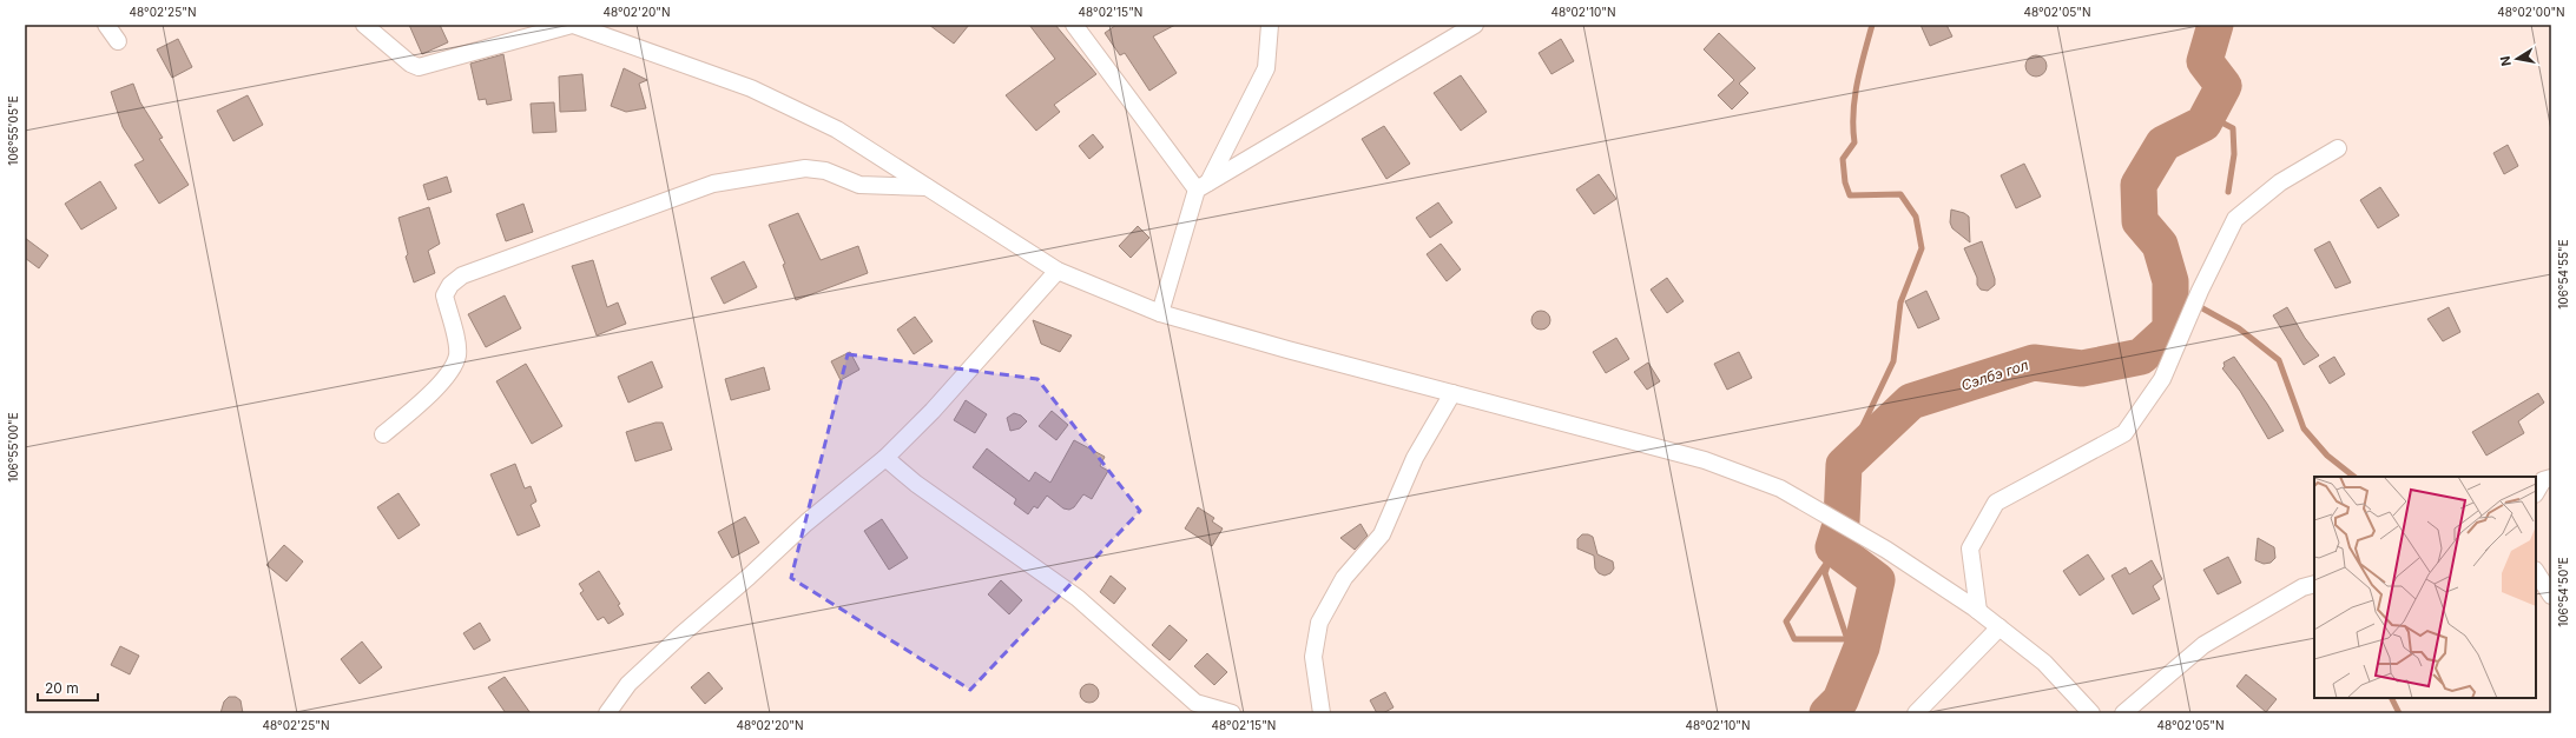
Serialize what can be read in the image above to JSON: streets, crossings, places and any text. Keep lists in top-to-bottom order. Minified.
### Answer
{"water":["Сэлбэ гол"],"scale_bar":"20 m","north":"left","coordinates":["48°02'25\"N","48°02'20\"N","48°02'15\"N","48°02'10\"N","48°02'05\"N","48°02'00\"N","106°55'05\"E","106°54'55\"E","106°55'00\"E","106°54'50\"E"]}
